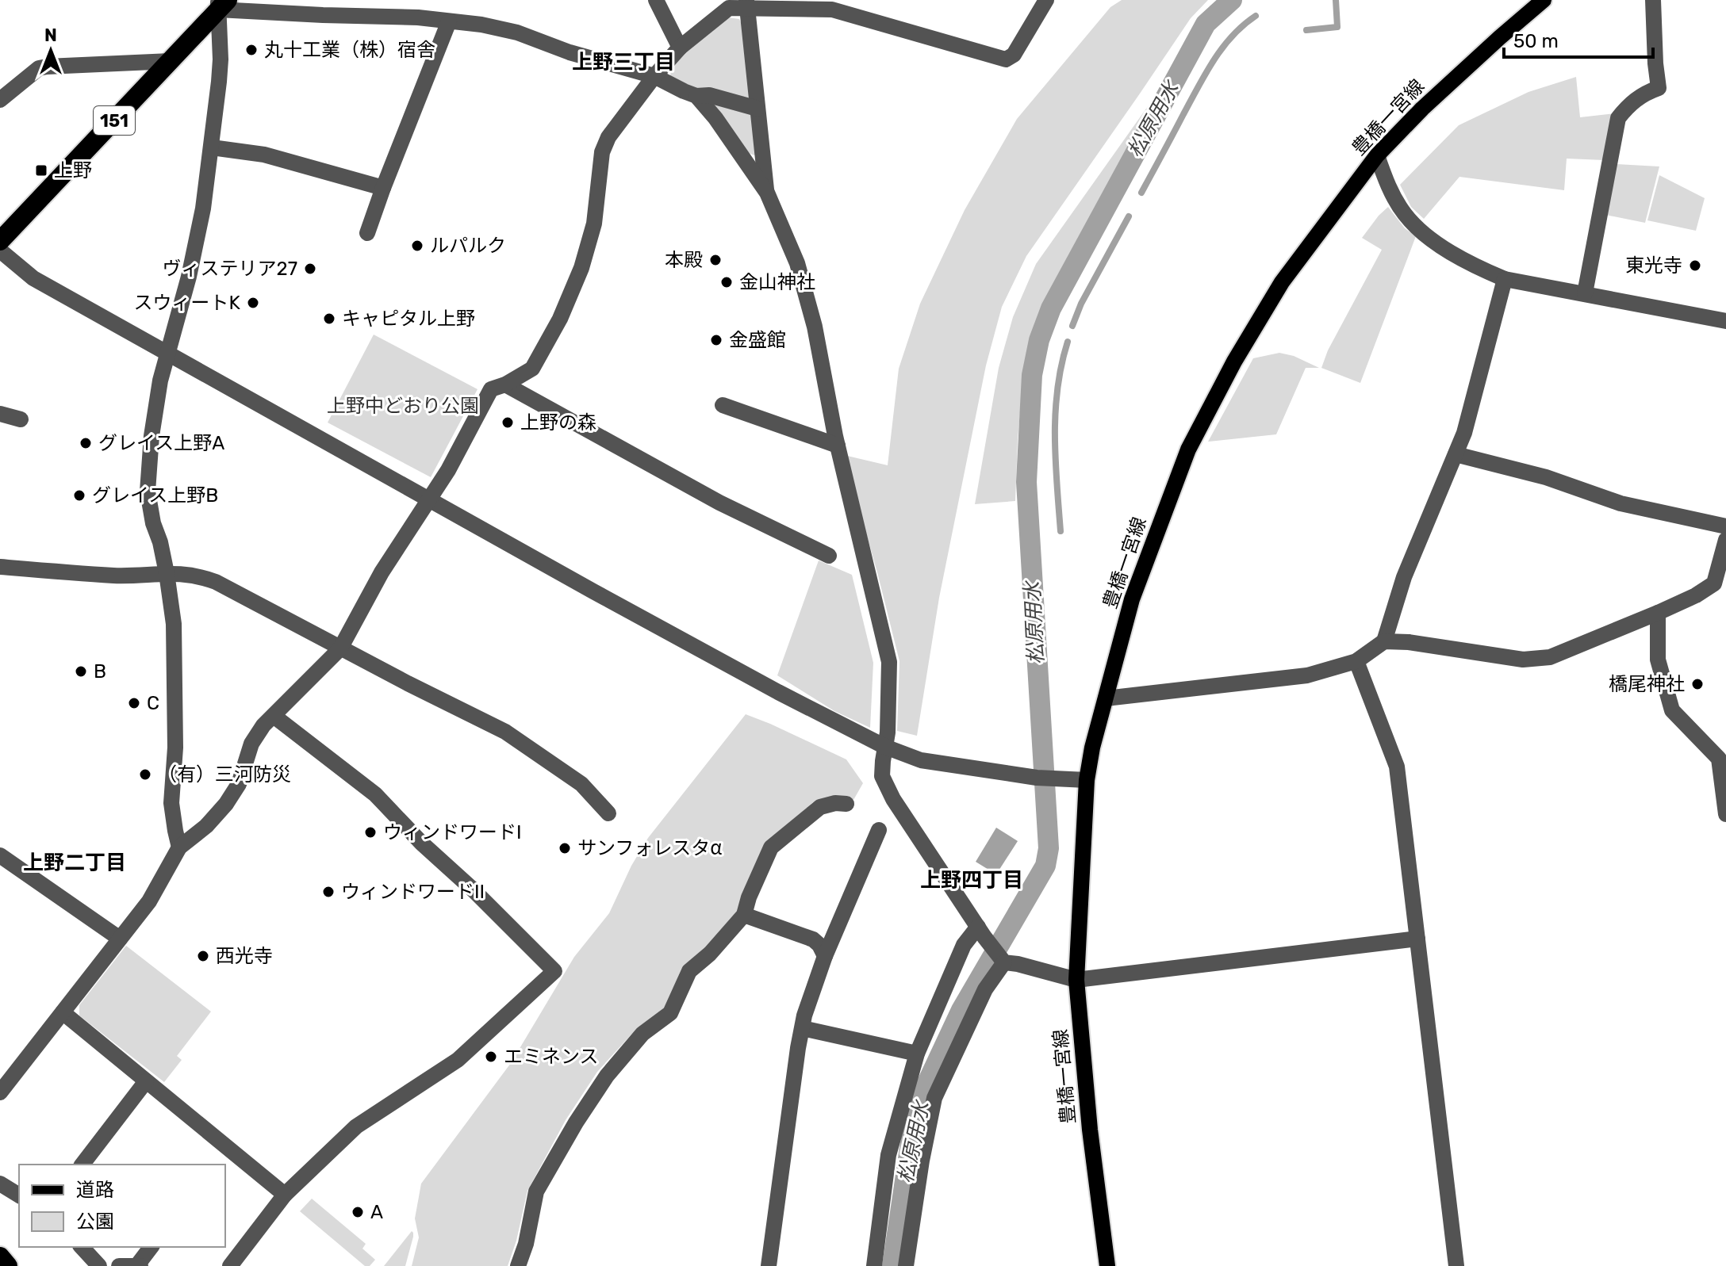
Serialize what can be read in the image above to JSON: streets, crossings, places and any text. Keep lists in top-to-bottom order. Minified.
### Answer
{"streets":{"highway":["151"],"main road":["豊橋一宮線"]},"districts":["上野三丁目","上野二丁目","上野四丁目"],"water":["松原用水"],"parks":["上野中どおり公園"],"places":{"other":["丸十工業（株）宿舎","ルパルク","本殿","東光寺","ヴィステリア27","金山神社","スウィートK","キャピタル上野","金盛館","上野の森","グレイス上野A","グレイス上野B","B","橋尾神社","C","（有）三河防災","ウィンドワードI","サンフォレスタα","ウィンドワードII","西光寺","エミネンス","A"],"transit":["上野"]},"legend":["道路","公園"],"scale_bar":"50 m","north":"top"}
